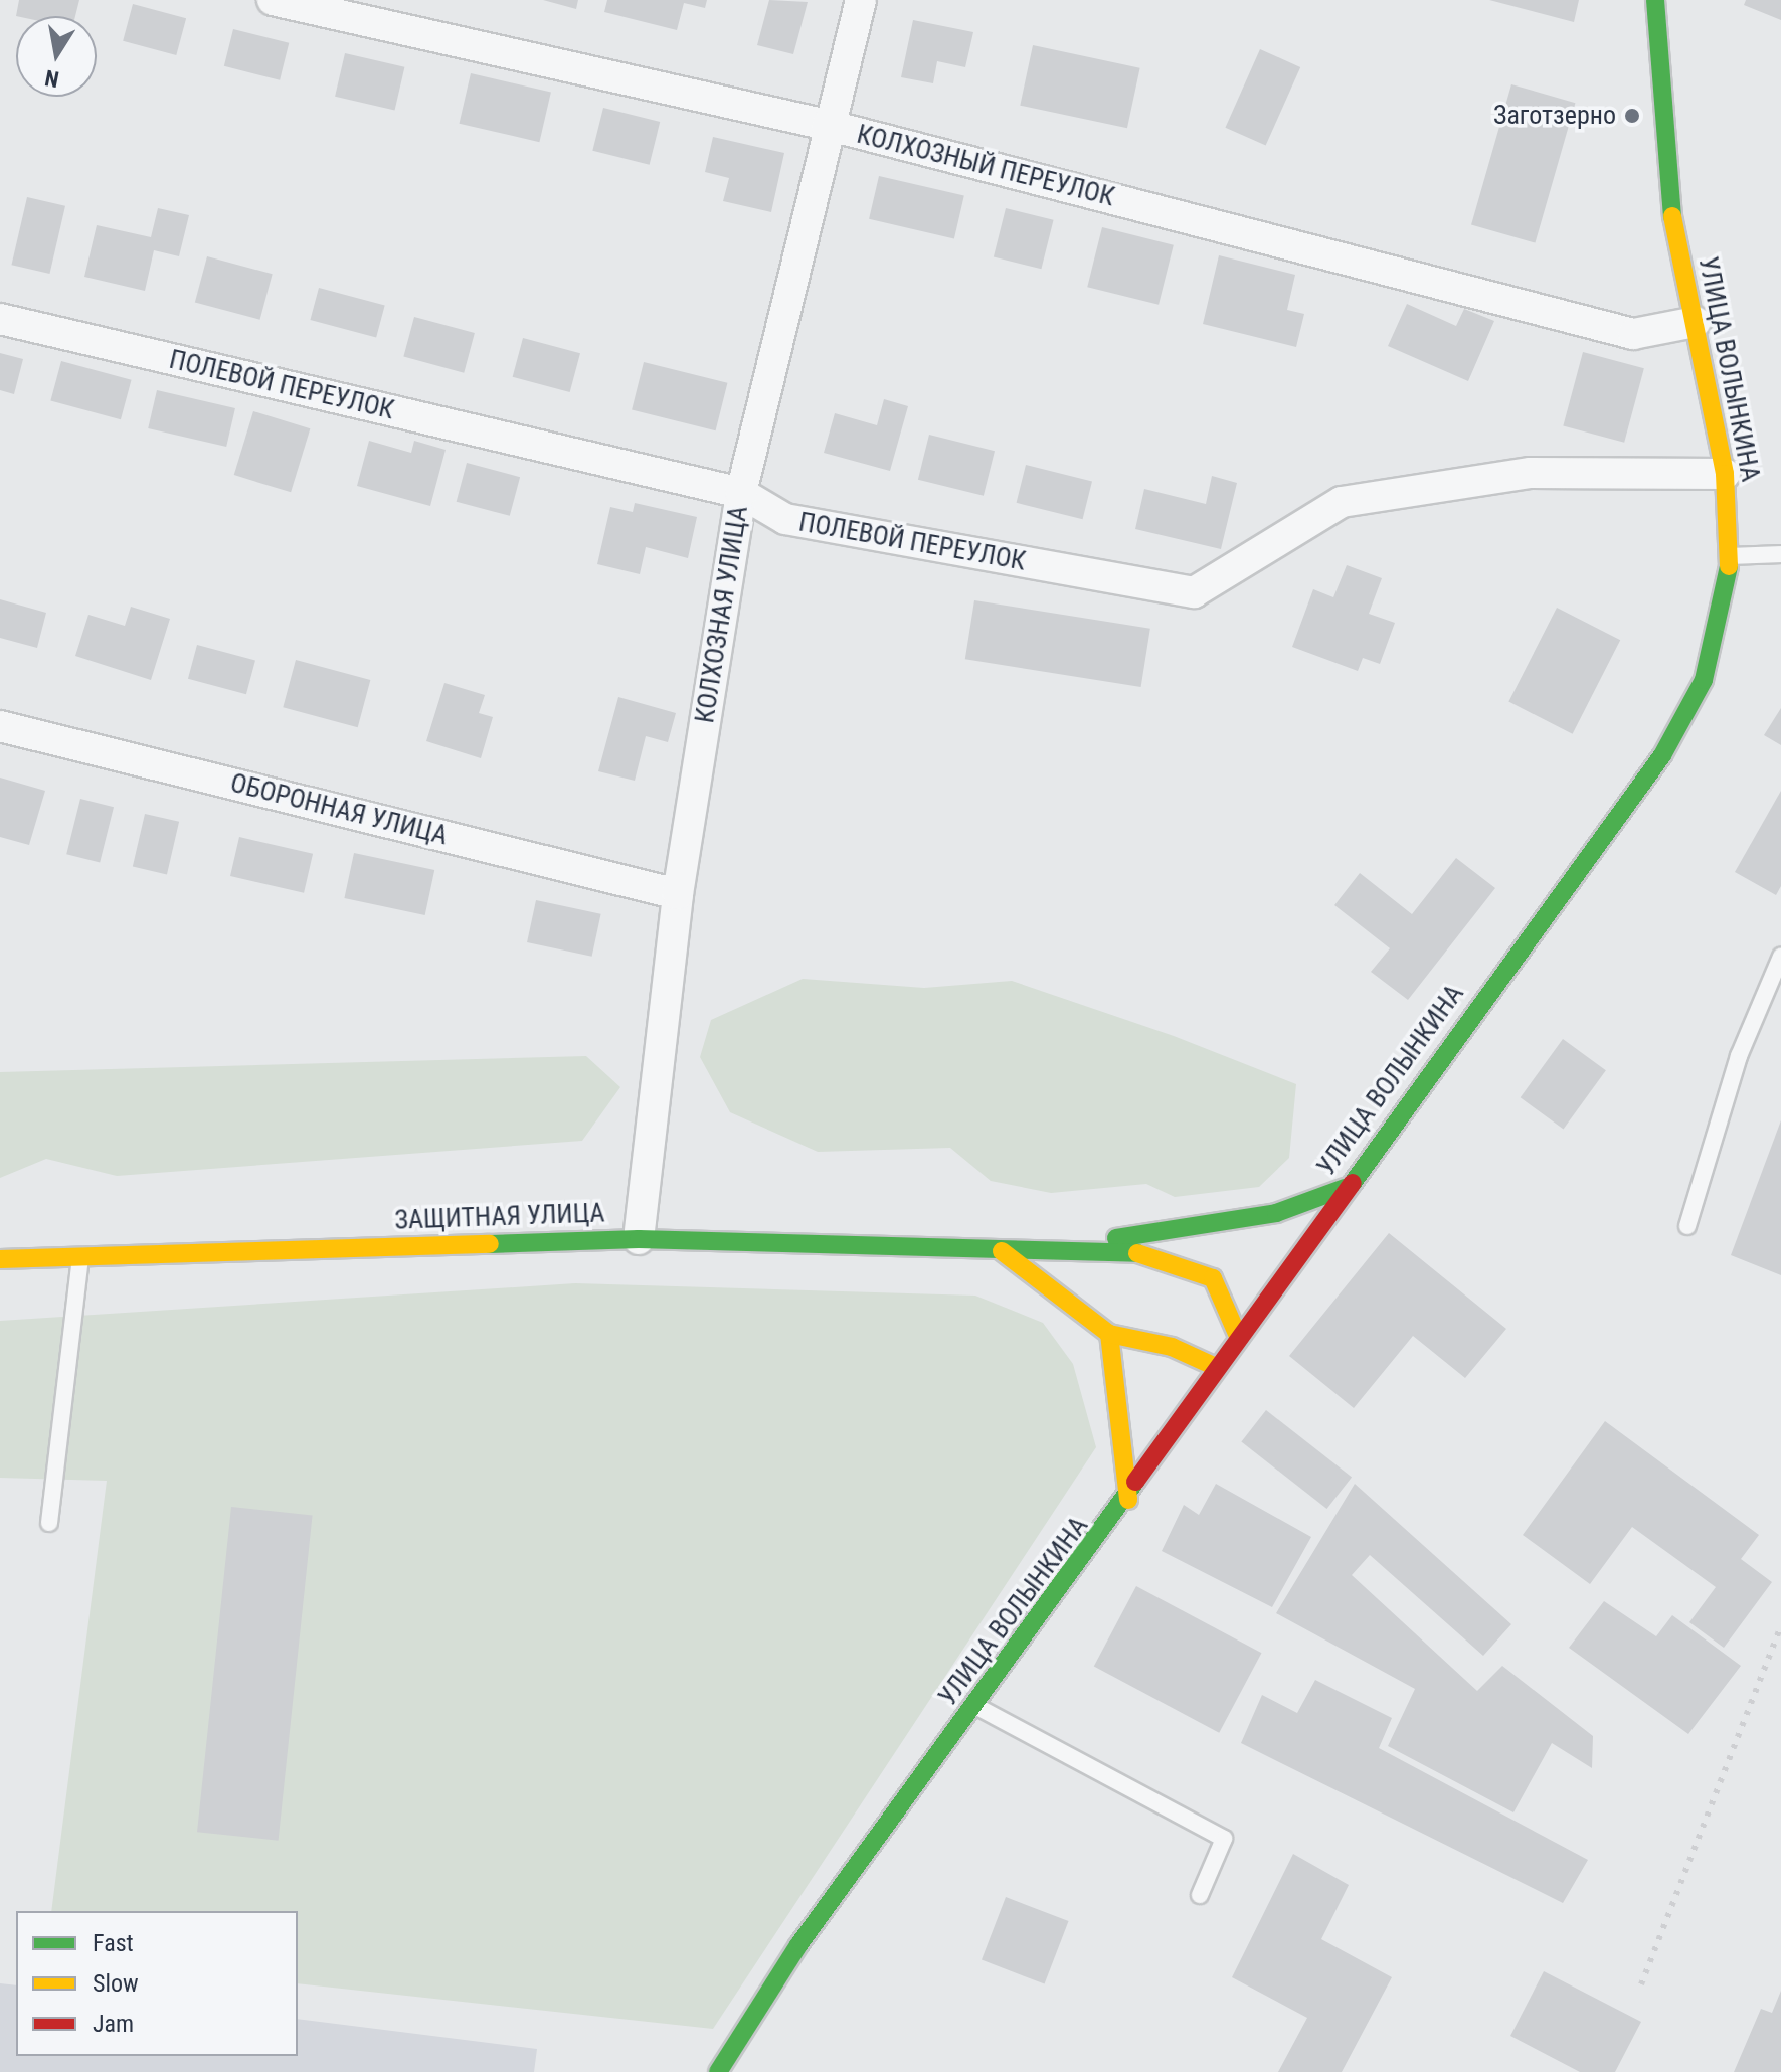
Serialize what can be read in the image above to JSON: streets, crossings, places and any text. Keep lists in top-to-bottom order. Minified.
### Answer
{"streets":{"street":["КОЛХОЗНЫЙ ПЕРЕУЛОК","УЛИЦА ВОЛЫНКИНА","ПОЛЕВОЙ ПЕРЕУЛОК","КОЛХОЗНАЯ УЛИЦА","ОБОРОННАЯ УЛИЦА","ЗАЩИТНАЯ УЛИЦА"]},"crossings":[["КОЛХОЗНЫЙ ПЕРЕУЛОК","УЛИЦА ВОЛЫНКИНА"],["КОЛХОЗНЫЙ ПЕРЕУЛОК","КОЛХОЗНАЯ УЛИЦА"],["УЛИЦА ВОЛЫНКИНА","ПОЛЕВОЙ ПЕРЕУЛОК"],["ПОЛЕВОЙ ПЕРЕУЛОК","КОЛХОЗНАЯ УЛИЦА"],["КОЛХОЗНАЯ УЛИЦА","ОБОРОННАЯ УЛИЦА"],["КОЛХОЗНАЯ УЛИЦА","ЗАЩИТНАЯ УЛИЦА"]],"places":["Заготзерно"],"legend":["Fast","Slow","Jam"],"north":"bottom"}
